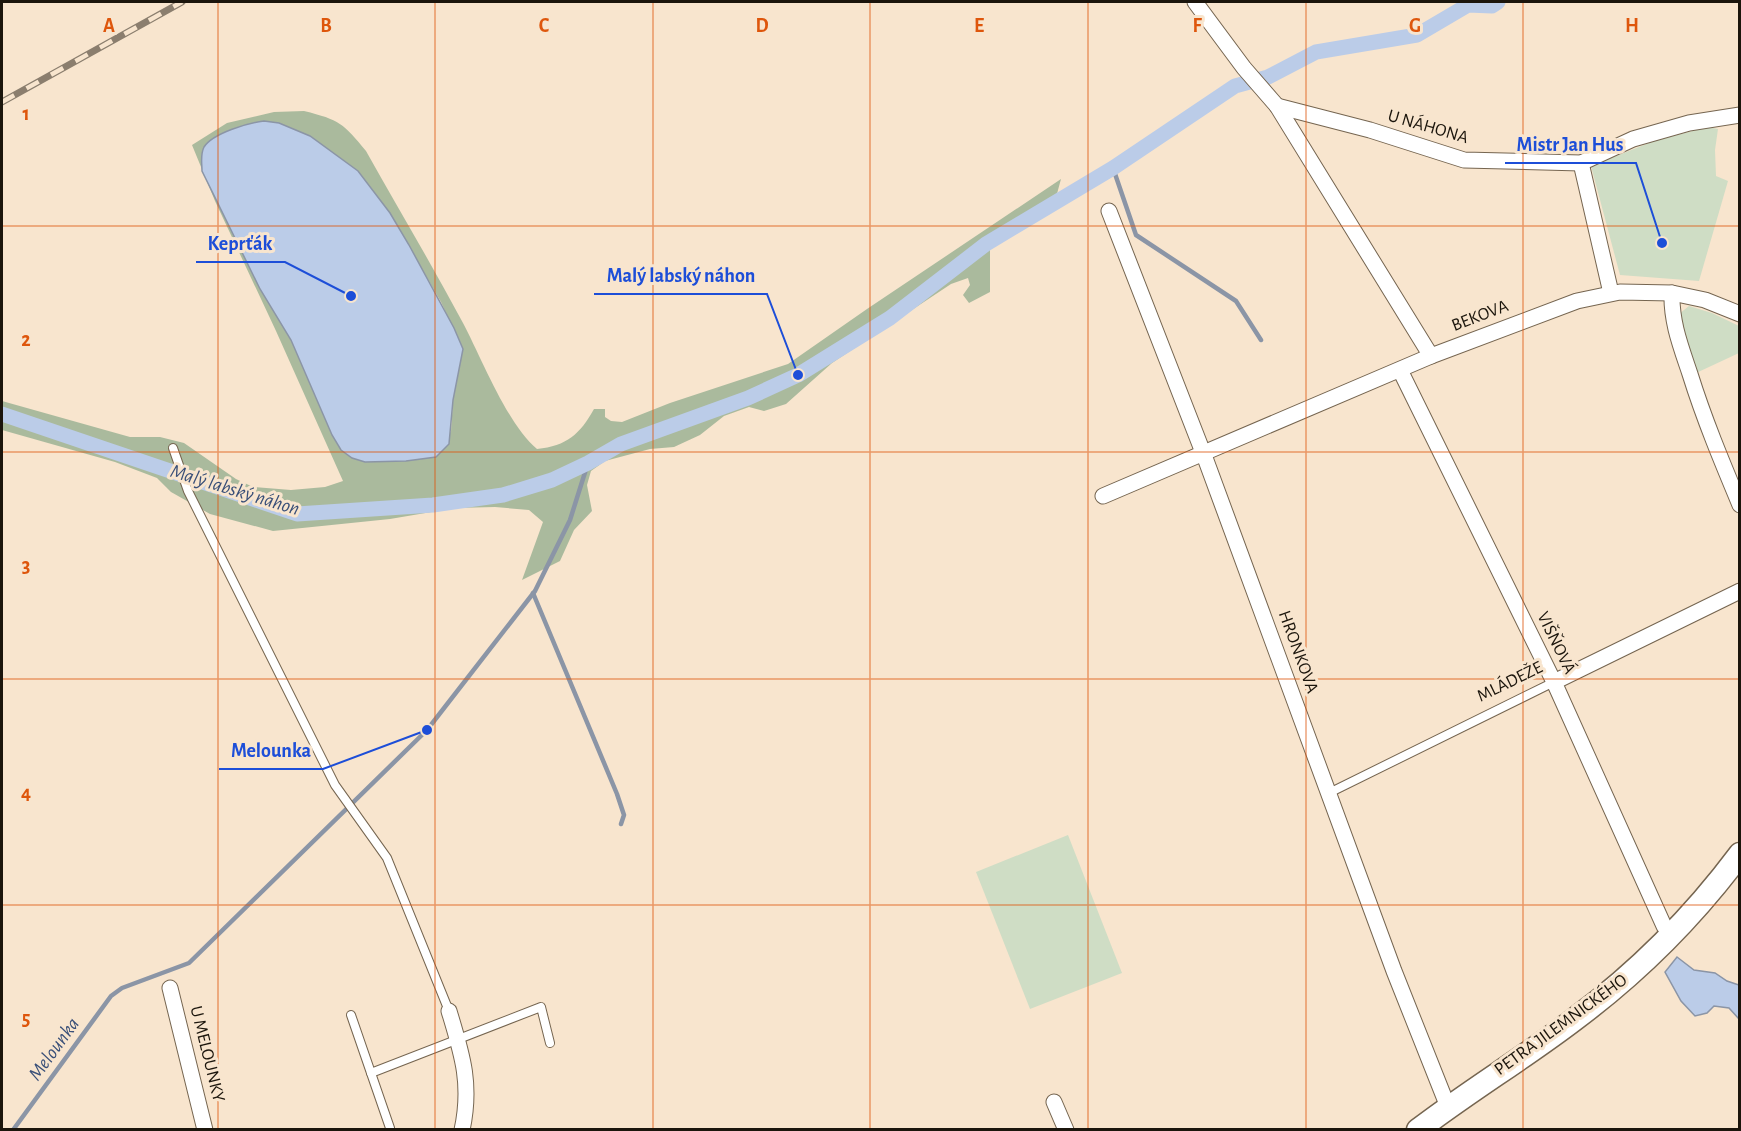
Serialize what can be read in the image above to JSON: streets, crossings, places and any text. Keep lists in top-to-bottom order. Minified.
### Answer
{"streets":{"street":["U NÁHONA","BEKOVA","VIŠŇOVÁ","HRONKOVA","MLÁDEŽE","PETRA JILEMNICKÉHO","U MELOUNKY"]},"crossings":[["BEKOVA","VIŠŇOVÁ"],["BEKOVA","HRONKOVA"],["VIŠŇOVÁ","MLÁDEŽE"],["VIŠŇOVÁ","PETRA JILEMNICKÉHO"],["HRONKOVA","MLÁDEŽE"],["HRONKOVA","PETRA JILEMNICKÉHO"]],"water":["Malý labský náhon","Melounka"],"places":["Mistr Jan Hus","Keprťák","Malý labský náhon","Melounka"],"grid":{"columns":["A","B","C","D","E","F","G","H"],"rows":["1","2","3","4","5"]}}
